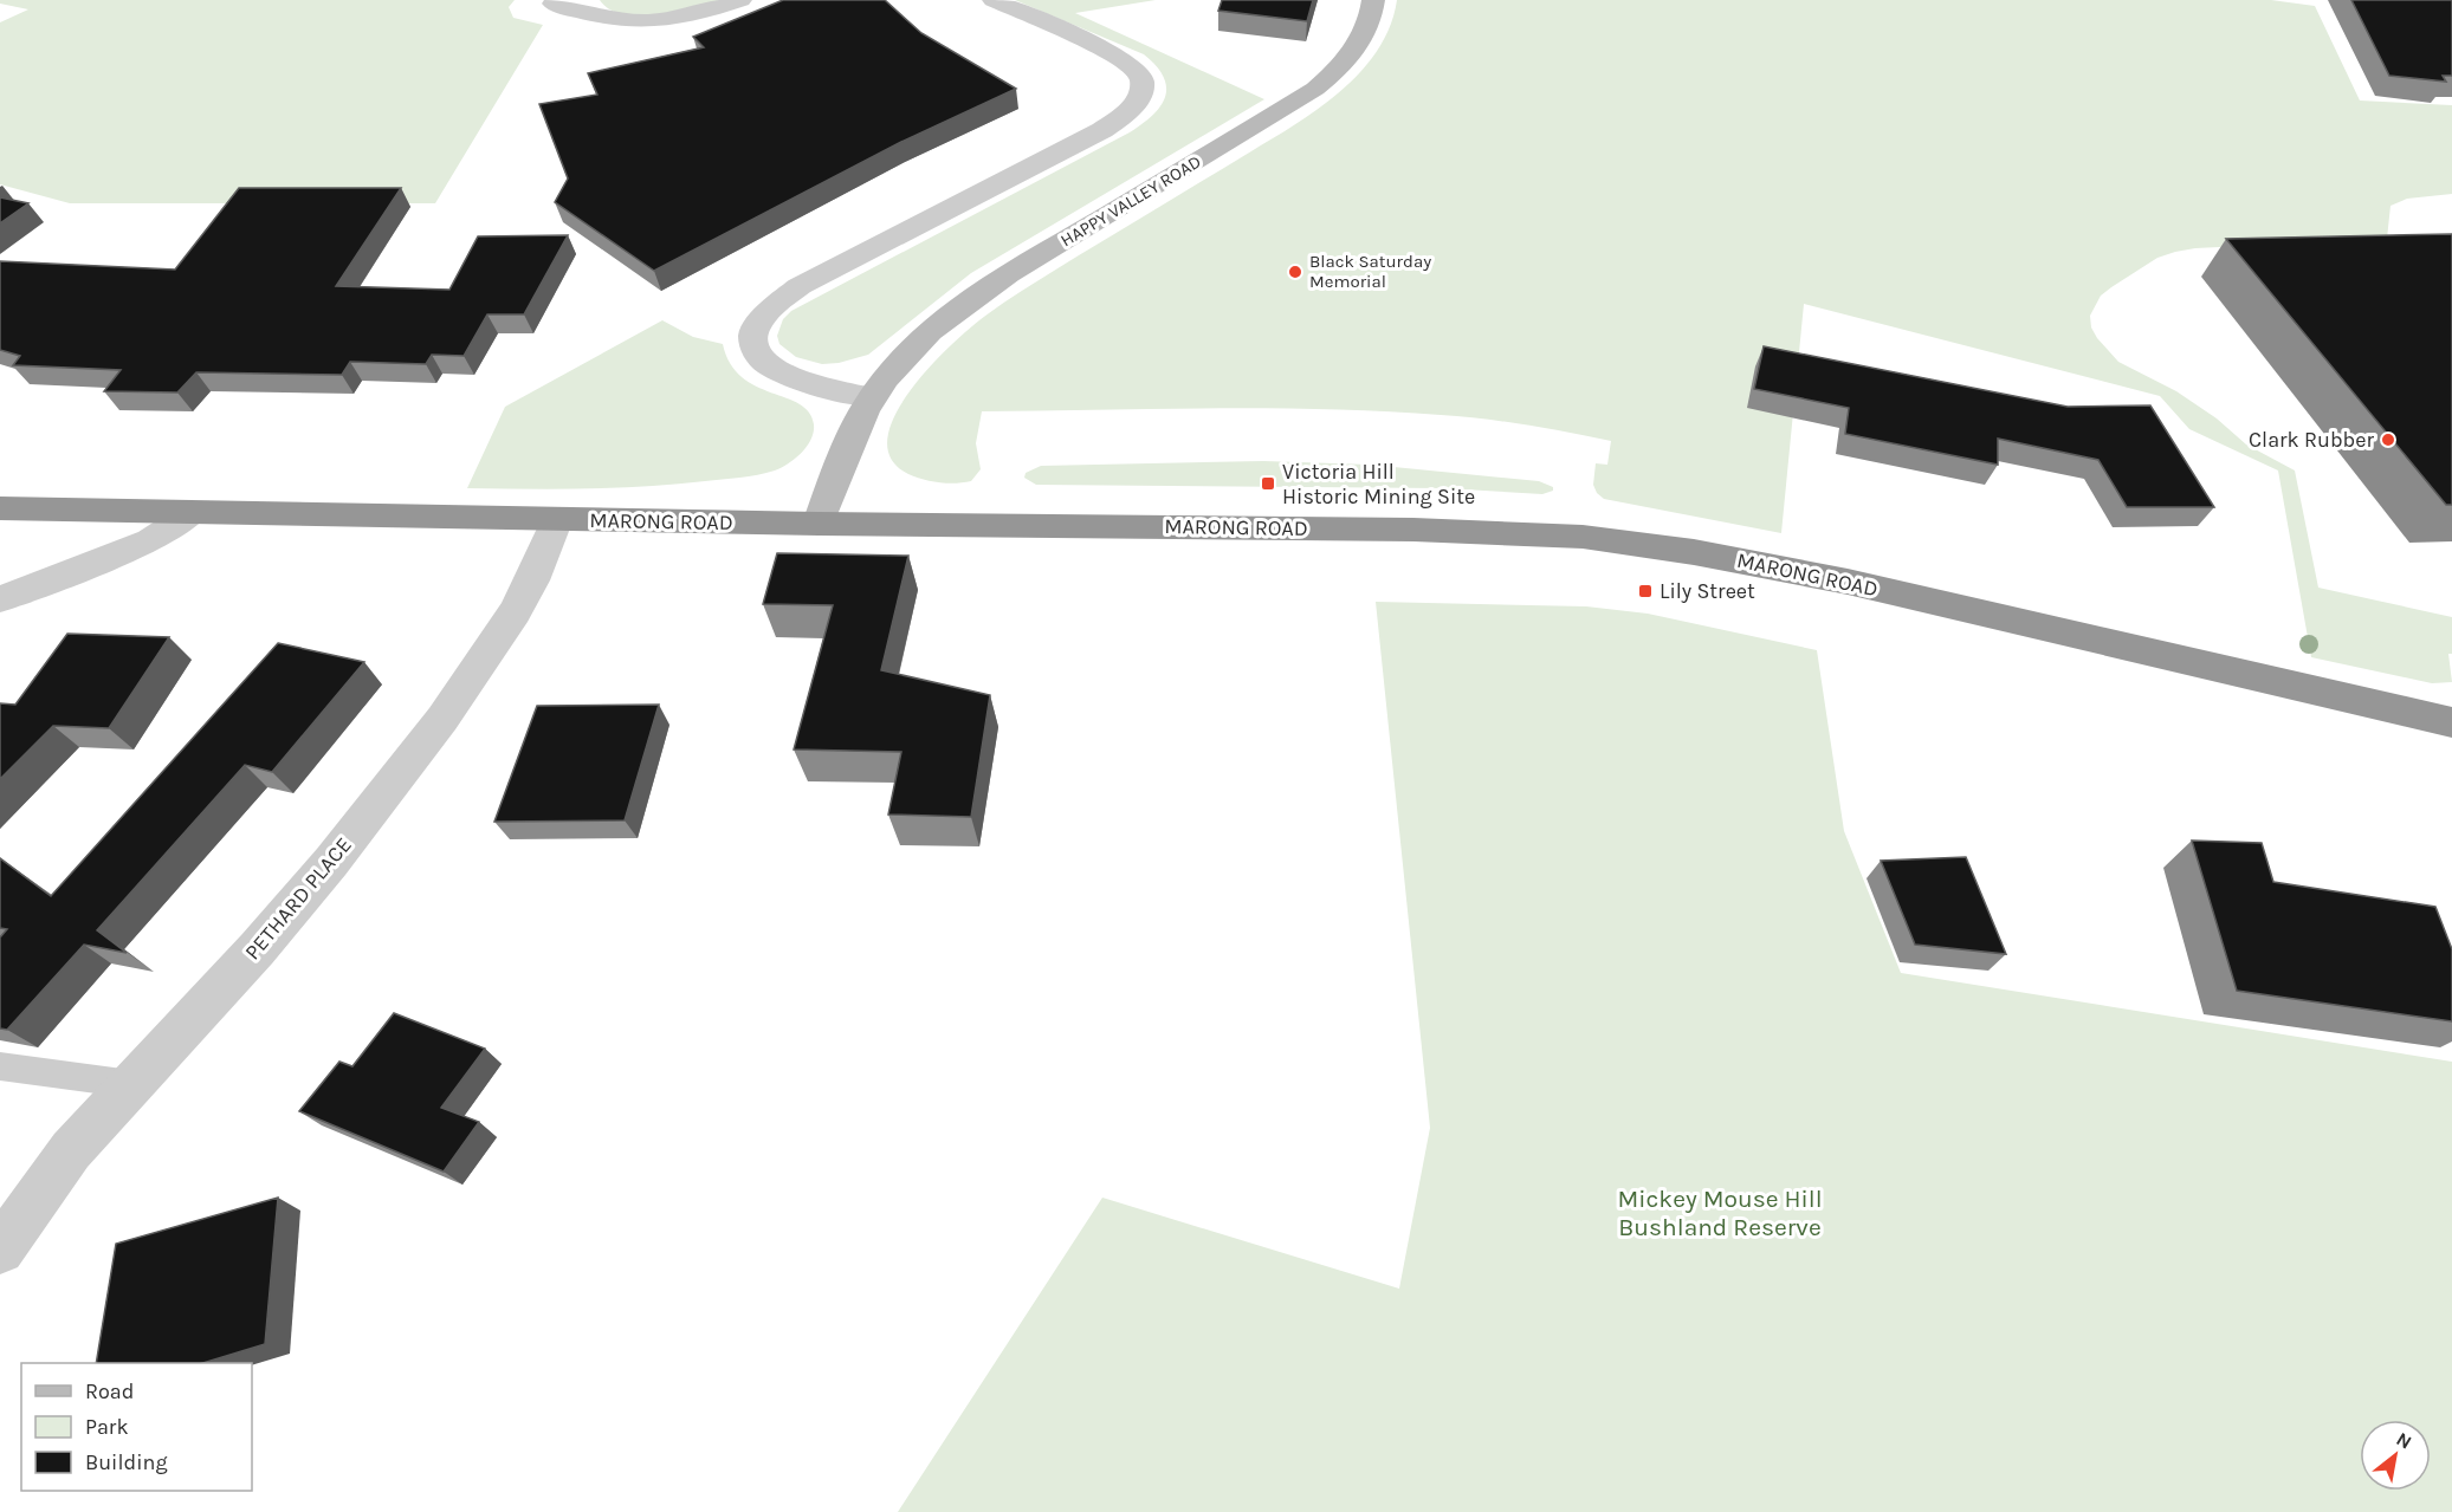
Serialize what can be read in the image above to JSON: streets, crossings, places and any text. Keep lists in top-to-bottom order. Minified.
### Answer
{"streets":{"highway":["MARONG ROAD"],"street":["HAPPY VALLEY ROAD","PETHARD PLACE"]},"crossings":[["HAPPY VALLEY ROAD","MARONG ROAD"],["MARONG ROAD","PETHARD PLACE"]],"parks":["Mickey Mouse Hill Bushland Reserve"],"places":{"other":["Black Saturday Memorial","Clark Rubber"],"transit":["Victoria Hill Historic Mining Site","Lily Street"]},"legend":["Road","Park","Building"],"north":"top right"}
